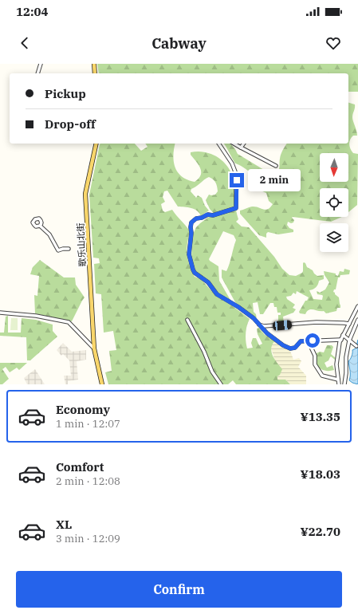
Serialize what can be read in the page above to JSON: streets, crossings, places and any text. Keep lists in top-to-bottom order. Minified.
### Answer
{"streets":{"main road":["歌乐山北街"]},"north":"bottom","page":{"status":"12:04","header":"Cabway","banner":["Pickup","Drop-off"],"bubble":"2 min","list":[{"name":"Economy","note":"1 min · 12:07","value":"¥13.35"},{"name":"Comfort","note":"2 min · 12:08","value":"¥18.03"},{"name":"XL","note":"3 min · 12:09","value":"¥22.70"}],"buttons":"Confirm"}}
